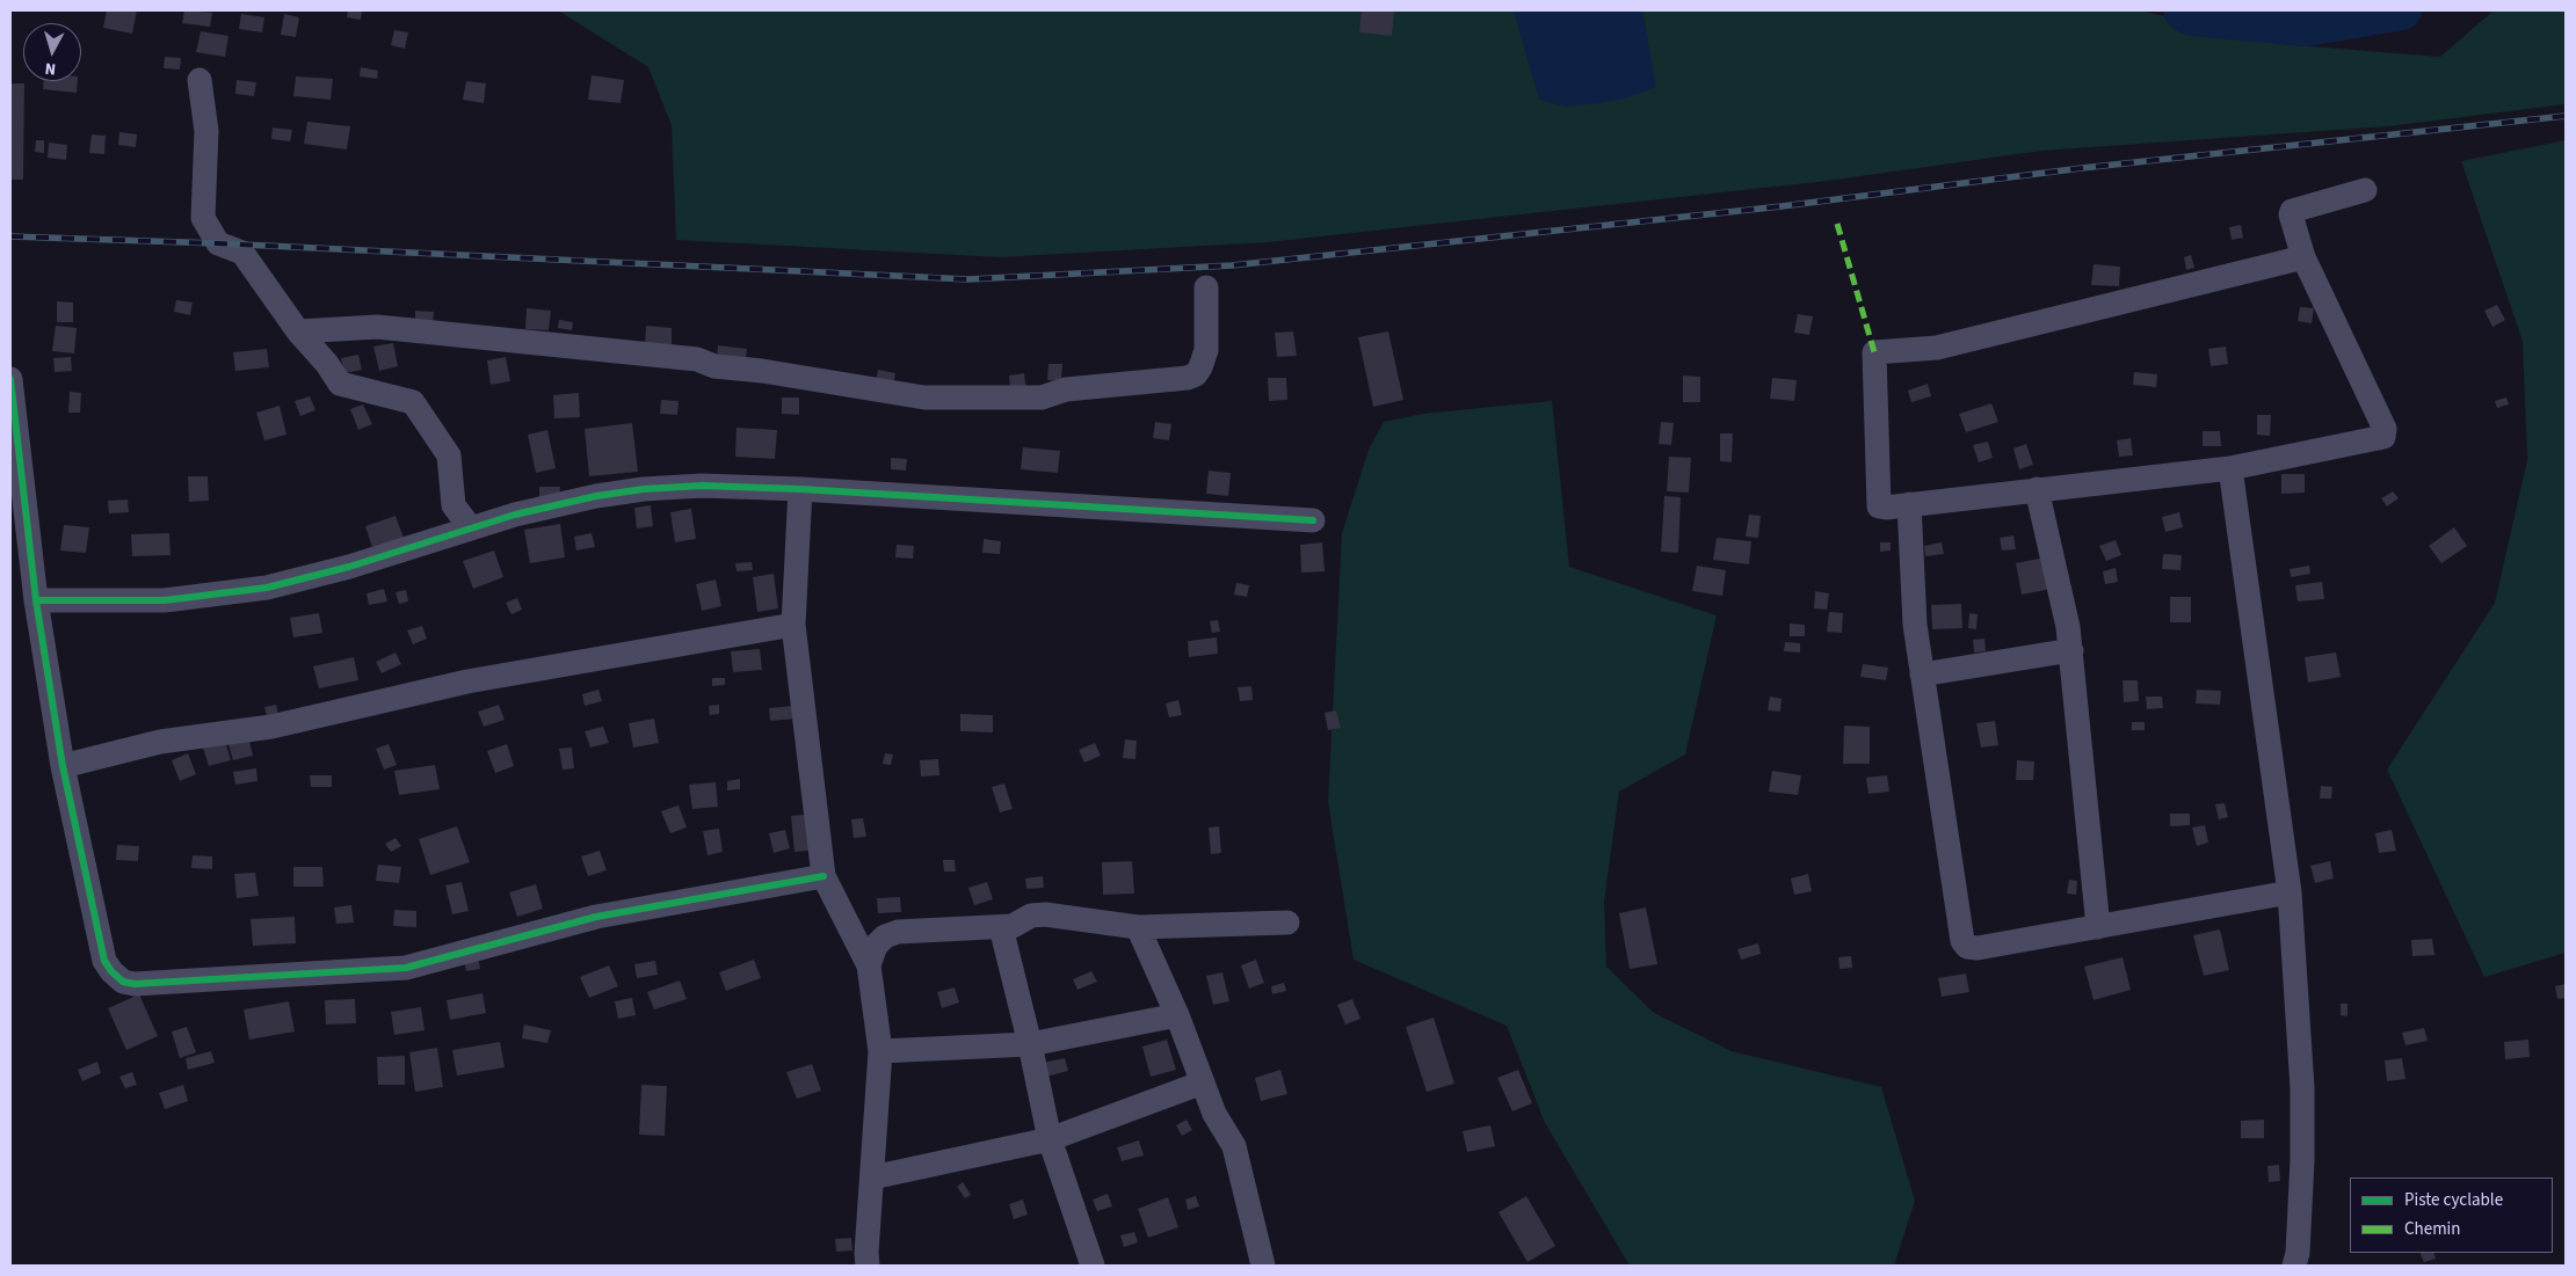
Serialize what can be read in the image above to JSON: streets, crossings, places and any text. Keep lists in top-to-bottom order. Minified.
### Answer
{"legend":["Piste cyclable","Chemin"],"north":"bottom"}
